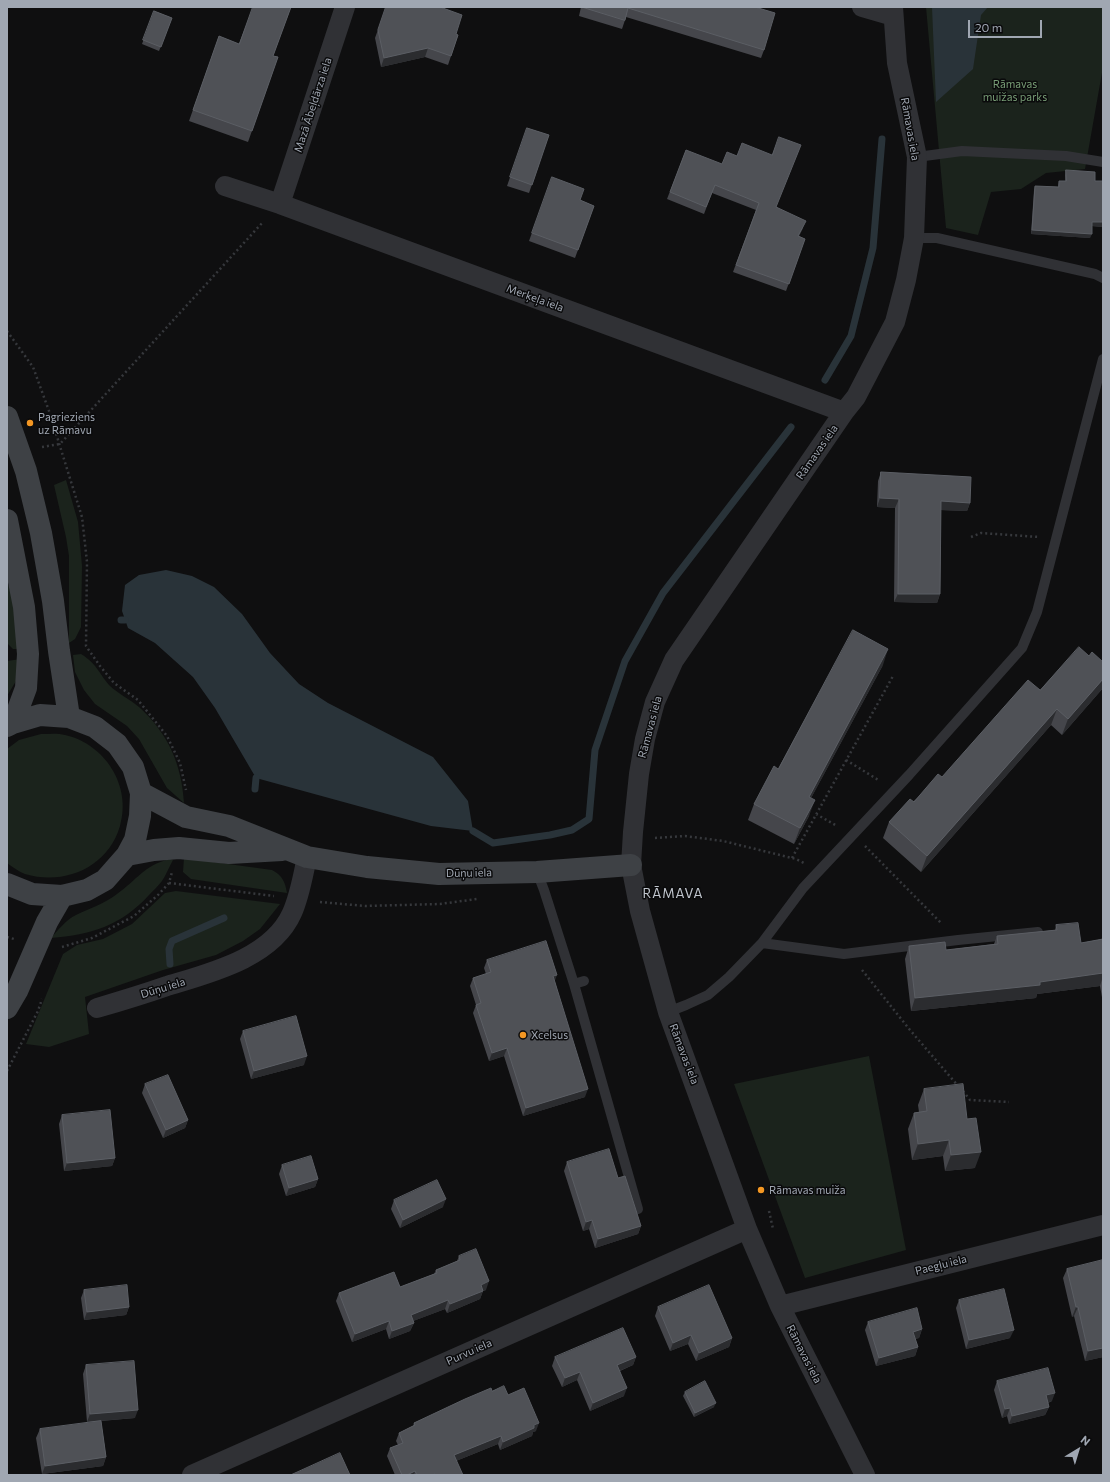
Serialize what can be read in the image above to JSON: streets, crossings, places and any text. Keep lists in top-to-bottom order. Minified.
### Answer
{"streets":{"main road":["Dūņu iela"],"street":["Mazā Ābeļdārza iela","Rāmavas iela","Merķeļa iela","Paegļu iela","Purvu iela"]},"crossings":[["Mazā Ābeļdārza iela","Merķeļa iela"],["Rāmavas iela","Merķeļa iela"],["Rāmavas iela","Dūņu iela"],["Rāmavas iela","Paegļu iela"],["Rāmavas iela","Purvu iela"]],"districts":["RĀMAVA"],"parks":["Rāmavas muižas parks"],"places":["Pagrieziens uz Rāmavu","Xcelsus","Rāmavas muiža"],"scale_bar":"20 m","north":"top right"}
